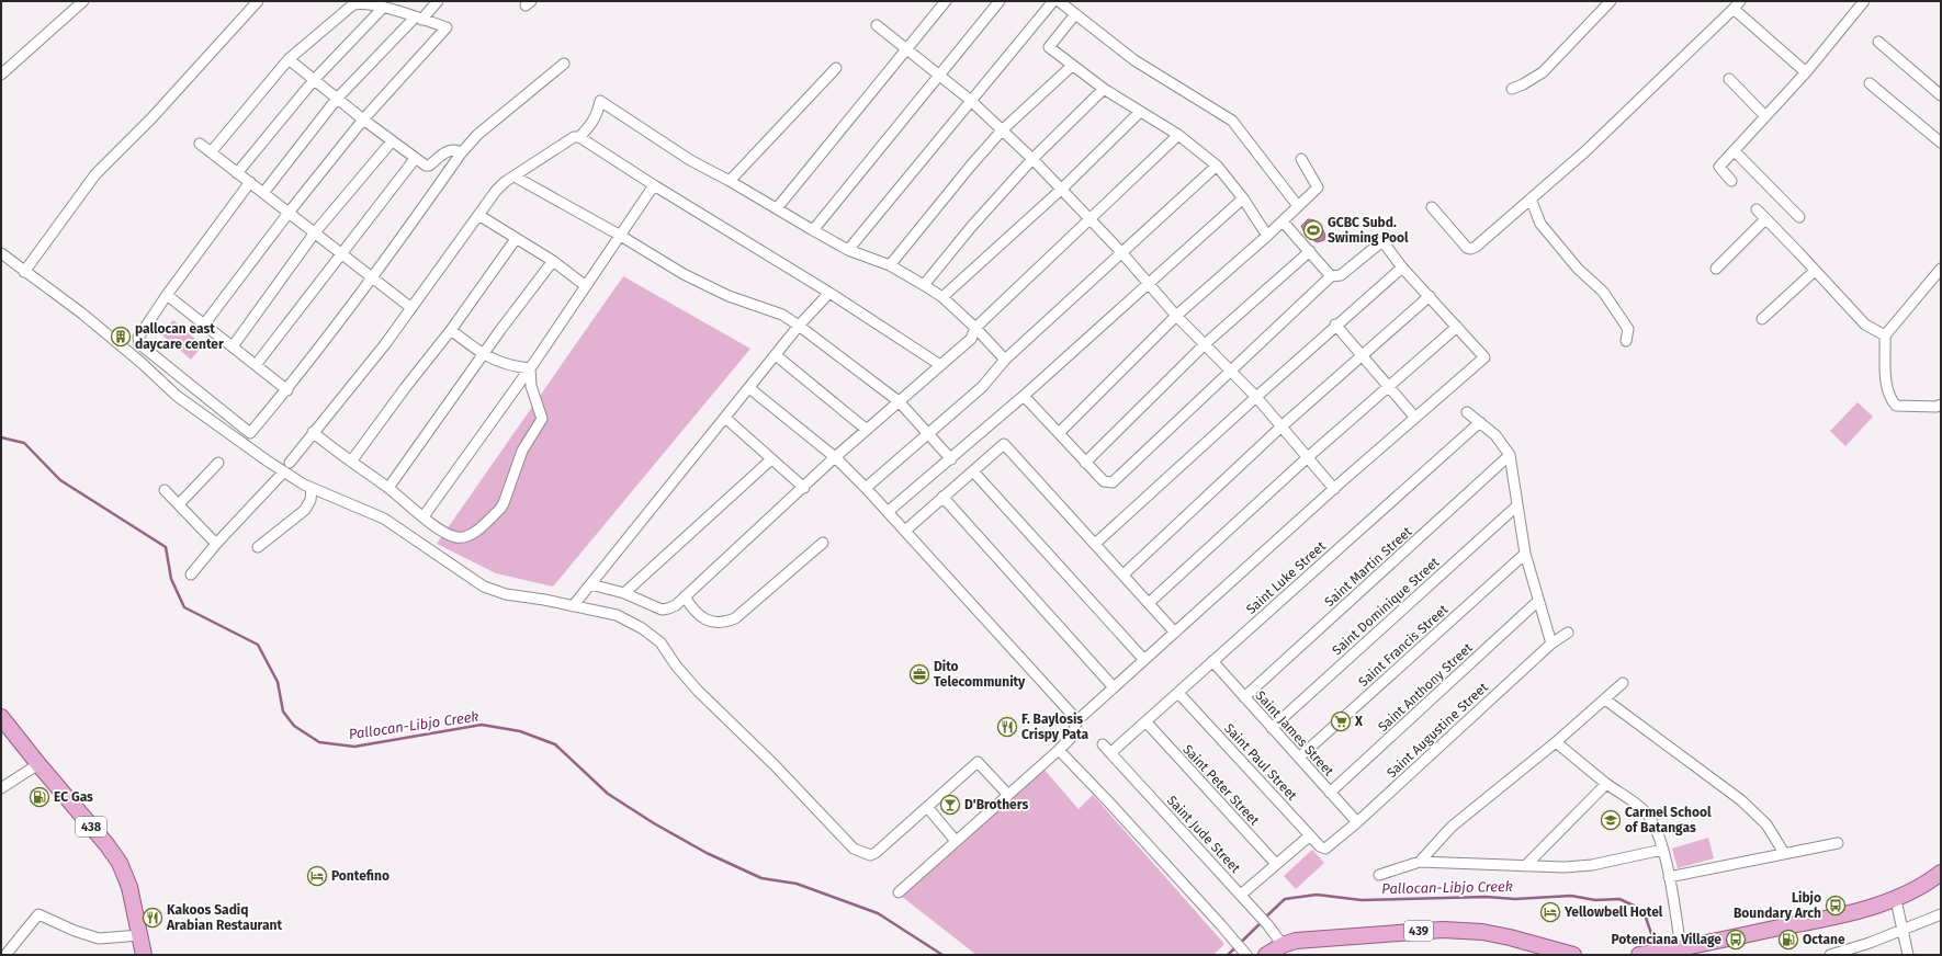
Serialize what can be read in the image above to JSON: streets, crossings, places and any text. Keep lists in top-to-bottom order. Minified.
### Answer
{"streets":{"main road":["438","439"],"street":["Saint Martin Street","Saint Luke Street","Saint Dominique Street","Saint Francis Street","Saint Anthony Street","Saint Augustine Street","Saint James Street","Saint Paul Street","Saint Peter Street","Saint Jude Street"]},"crossings":[["Saint Martin Street","Saint James Street"],["Saint Luke Street","Saint James Street"],["Saint Luke Street","Saint Paul Street"],["Saint Luke Street","Saint Peter Street"],["Saint Luke Street","Saint Jude Street"],["Saint Dominique Street","Saint James Street"],["Saint Francis Street","Saint James Street"],["Saint Anthony Street","Saint James Street"],["Saint Augustine Street","Saint James Street"],["Saint Augustine Street","Saint Paul Street"],["Saint Jude Street","439"]],"water":["Pallocan-Libjo Creek"],"places":{"sports":["GCBC Subd. Swiming Pool"],"building":["pallocan east daycare center"],"office":["Dito Telecommunity"],"supermarket":["X"],"restaurant":["F. Baylosis Crispy Pata","Kakoos Sadiq Arabian Restaurant"],"fuel station":["EC Gas","Octane"],"bar":["D'Brothers"],"school or university":["Carmel School of Batangas"],"hotel":["Pontefino","Yellowbell Hotel"],"bus stop":["Libjo Boundary Arch","Potenciana Village"]}}
